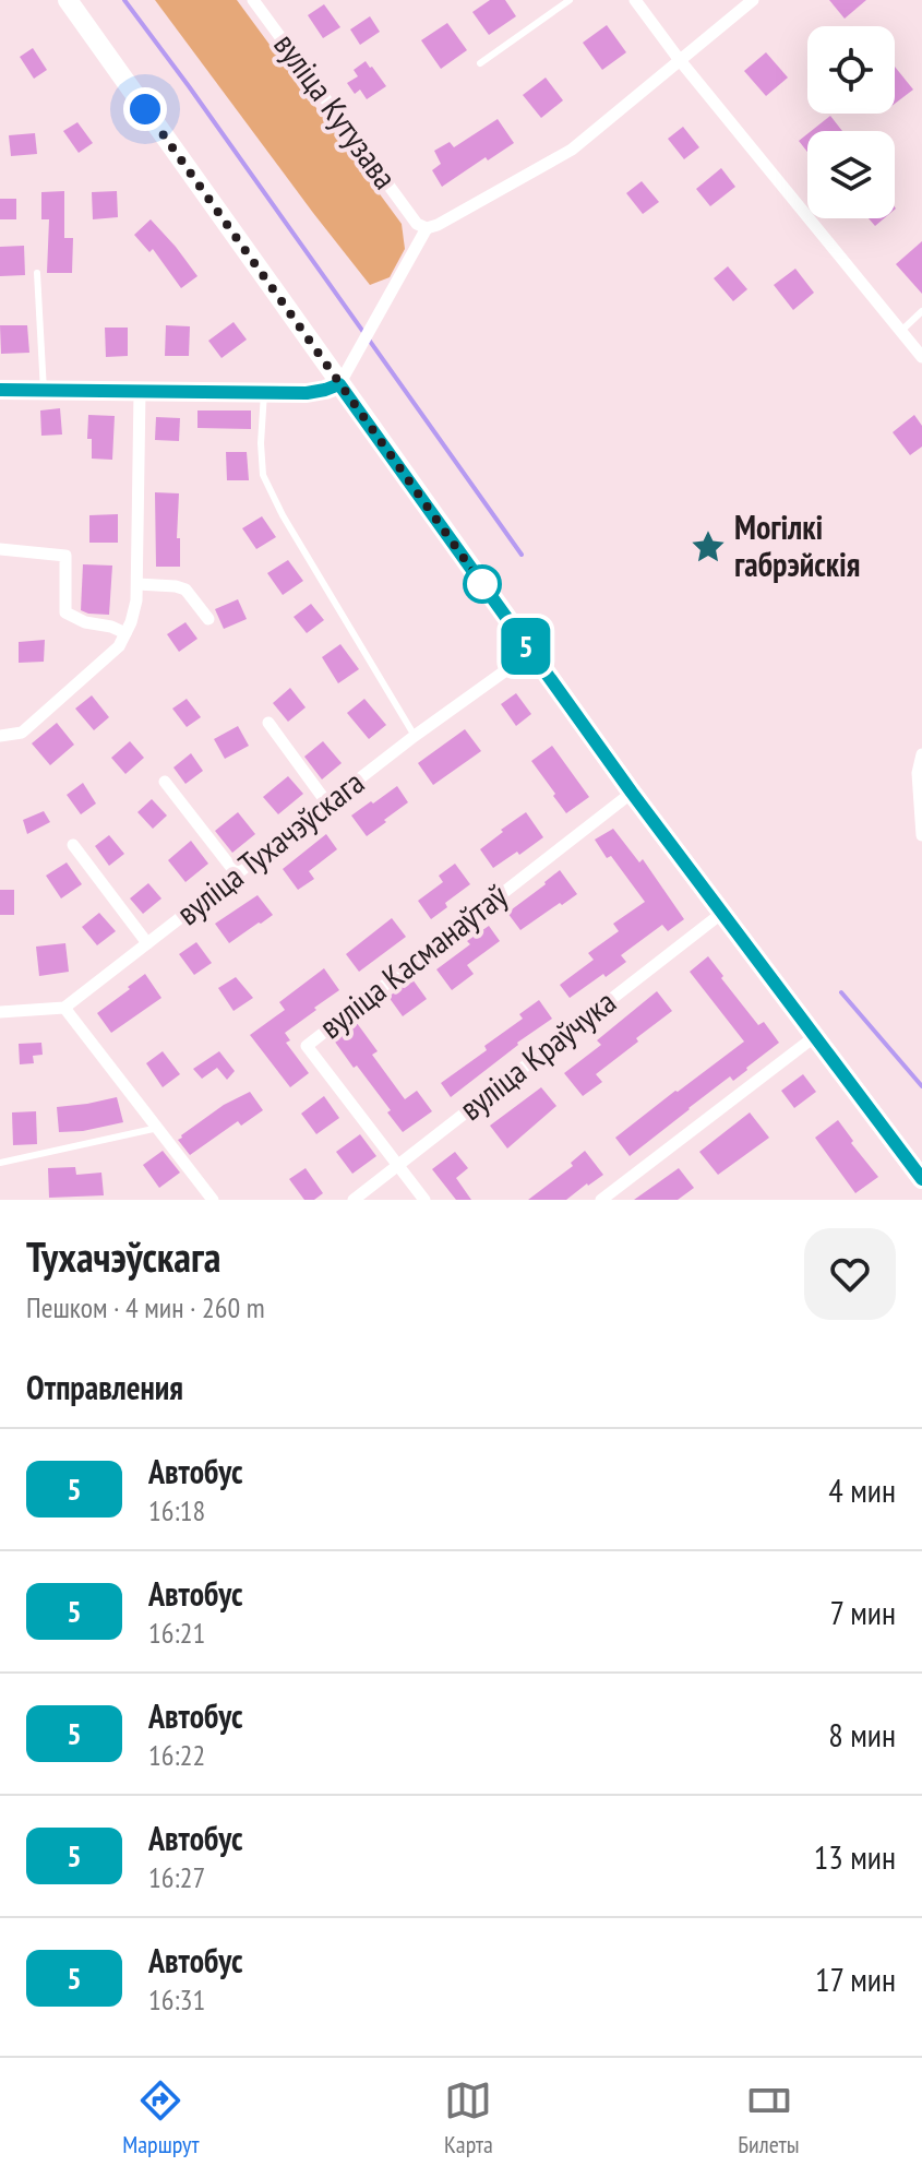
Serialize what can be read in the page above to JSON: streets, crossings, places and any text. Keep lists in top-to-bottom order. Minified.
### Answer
{"streets":{"street":["вуліца Кутузава","вуліца Тухачэўскага","вуліца Касманаўтаў","вуліца Краўчука"]},"crossings":[["вуліца Касманаўтаў","вуліца Краўчука"]],"places":{"place":["Могілкі габрэйскія"]},"lines":["bus line 5"],"page":{"on_map":"5","heading":[["Тухачэўскага","Пешком · 4 мин · 260 m"],"Отправления"],"list":[{"mark":"5","name":"Автобус","note":"16:18","value":"4 мин"},{"mark":"5","name":"Автобус","note":"16:21","value":"7 мин"},{"mark":"5","name":"Автобус","note":"16:22","value":"8 мин"},{"mark":"5","name":"Автобус","note":"16:27","value":"13 мин"},{"mark":"5","name":"Автобус","note":"16:31","value":"17 мин"}],"tabs":["Маршрут","Карта","Билеты"]}}
